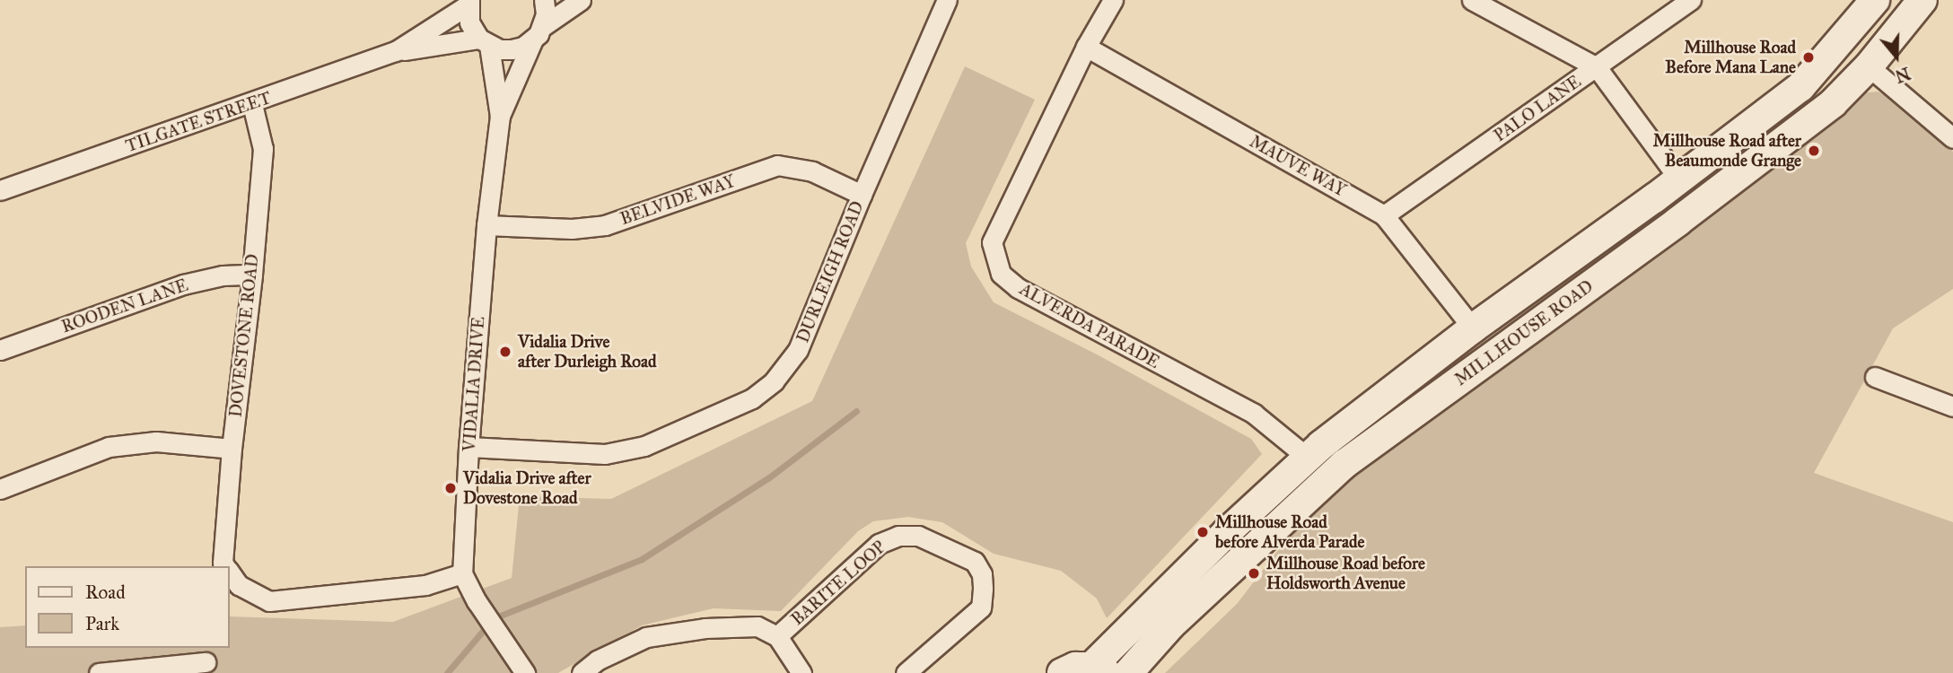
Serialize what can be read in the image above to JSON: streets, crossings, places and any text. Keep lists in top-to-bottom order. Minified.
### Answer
{"streets":{"main road":["MILLHOUSE ROAD"],"street":["PALO LANE","TILGATE STREET","MAUVE WAY","BELVIDE WAY","DURLEIGH ROAD","ROODEN LANE","ALVERDA PARADE","DOVESTONE ROAD","VIDALIA DRIVE","BARITE LOOP"]},"crossings":[["PALO LANE","MAUVE WAY"],["TILGATE STREET","DOVESTONE ROAD"],["TILGATE STREET","VIDALIA DRIVE"],["MAUVE WAY","ALVERDA PARADE"],["MAUVE WAY","MILLHOUSE ROAD"],["BELVIDE WAY","DURLEIGH ROAD"],["BELVIDE WAY","VIDALIA DRIVE"],["DURLEIGH ROAD","VIDALIA DRIVE"],["ROODEN LANE","DOVESTONE ROAD"],["ALVERDA PARADE","MILLHOUSE ROAD"],["DOVESTONE ROAD","VIDALIA DRIVE"]],"places":["Millhouse Road Before Mana Lane","Millhouse Road after Beaumonde Grange","Vidalia Drive after Durleigh Road","Vidalia Drive after Dovestone Road","Millhouse Road before Alverda Parade","Millhouse Road before Holdsworth Avenue"],"legend":["Road","Park"],"north":"bottom"}
